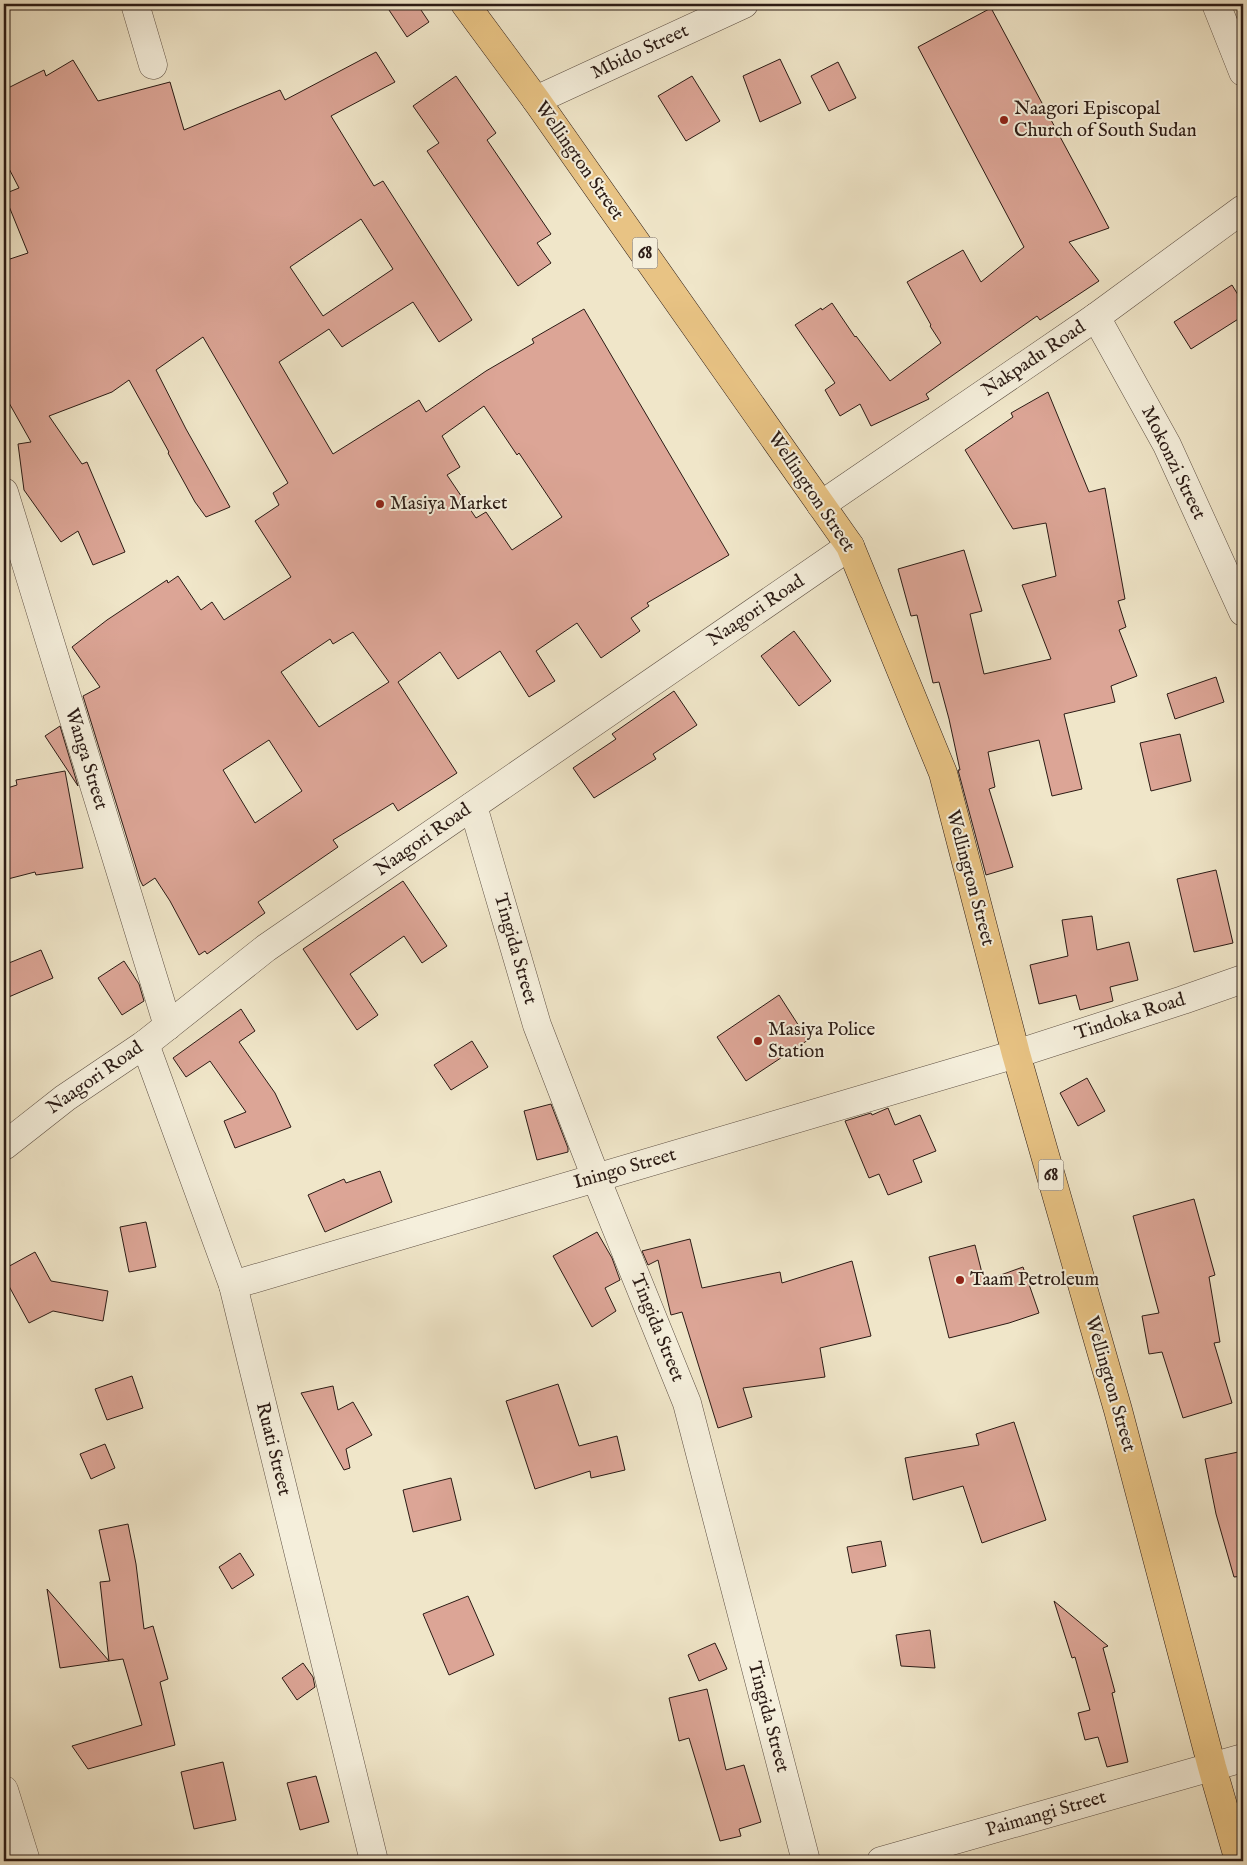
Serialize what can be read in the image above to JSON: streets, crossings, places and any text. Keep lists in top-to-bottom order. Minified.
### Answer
{"streets":{"main road":["Wellington Street","68"],"street":["Mbido Street","Nakpadu Road","Mokonzi Street","Naagori Road","Wanga Street","Tingida Street","Tindoka Road","Iningo Street","Ruati Street","Paimangi Street"]},"crossings":[["Mbido Street","Wellington Street"],["Wellington Street","Nakpadu Road"],["Wellington Street","Naagori Road"],["Wellington Street","Tindoka Road"],["Wellington Street","Iningo Street"],["Wellington Street","Paimangi Street"],["Nakpadu Road","Mokonzi Street"],["Naagori Road","Wanga Street"],["Naagori Road","Tingida Street"],["Naagori Road","Ruati Street"],["Tingida Street","Iningo Street"],["Tindoka Road","Iningo Street"],["Iningo Street","Ruati Street"]],"places":["Naagori Episcopal Church of South Sudan","Masiya Market","Masiya Police Station","Taam Petroleum"]}
